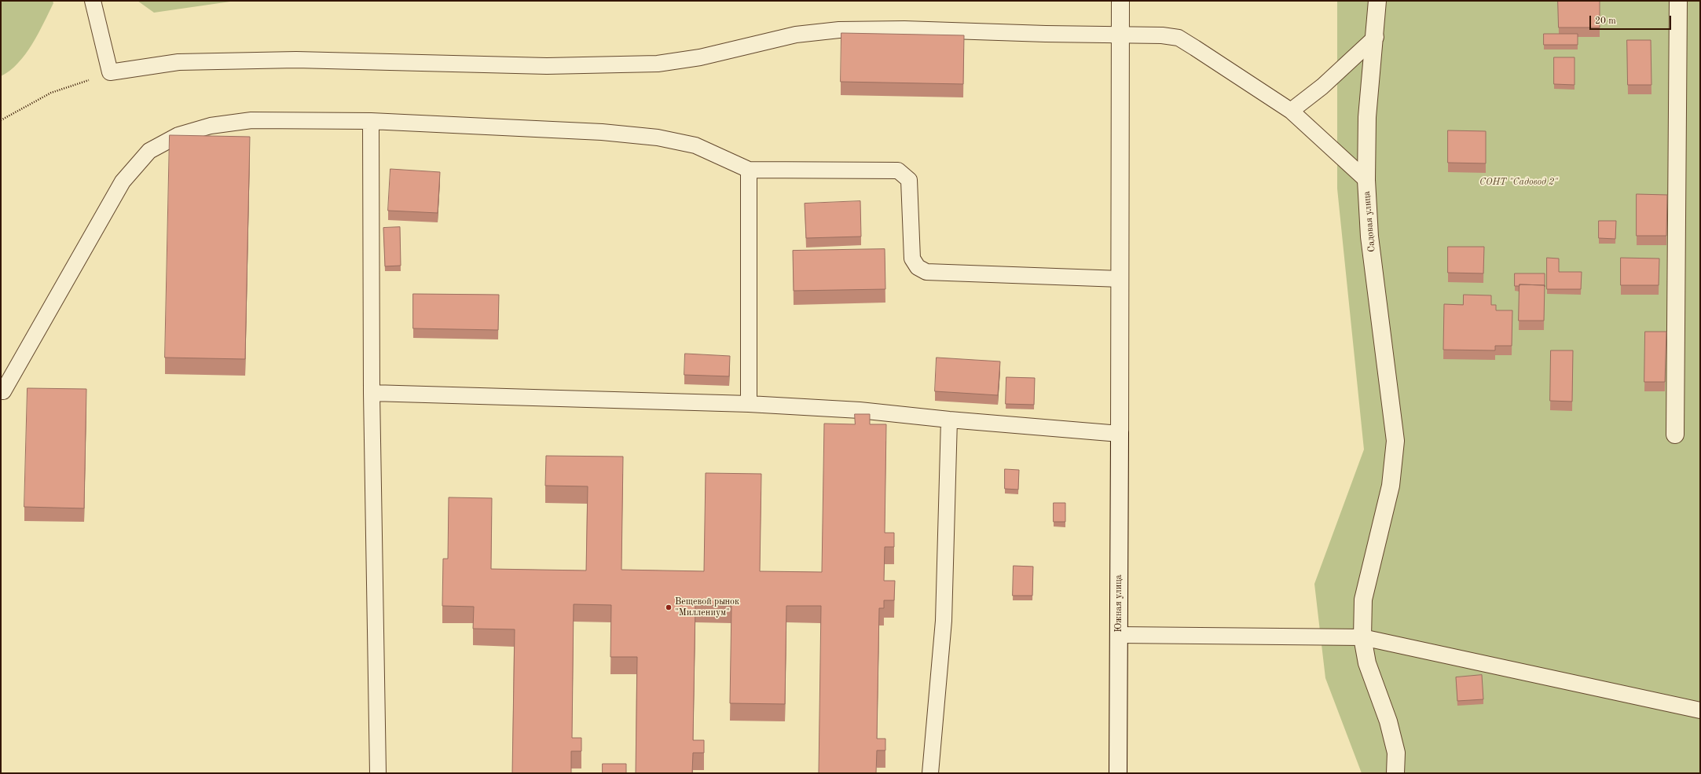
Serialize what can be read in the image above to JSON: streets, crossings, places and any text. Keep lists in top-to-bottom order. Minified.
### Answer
{"streets":{"street":["Садовая улица","Южная улица"]},"parks":["СОНТ \"Садовод 2\""],"places":["Вещевой рынок \"Миллениум\""],"scale_bar":"20 m"}
